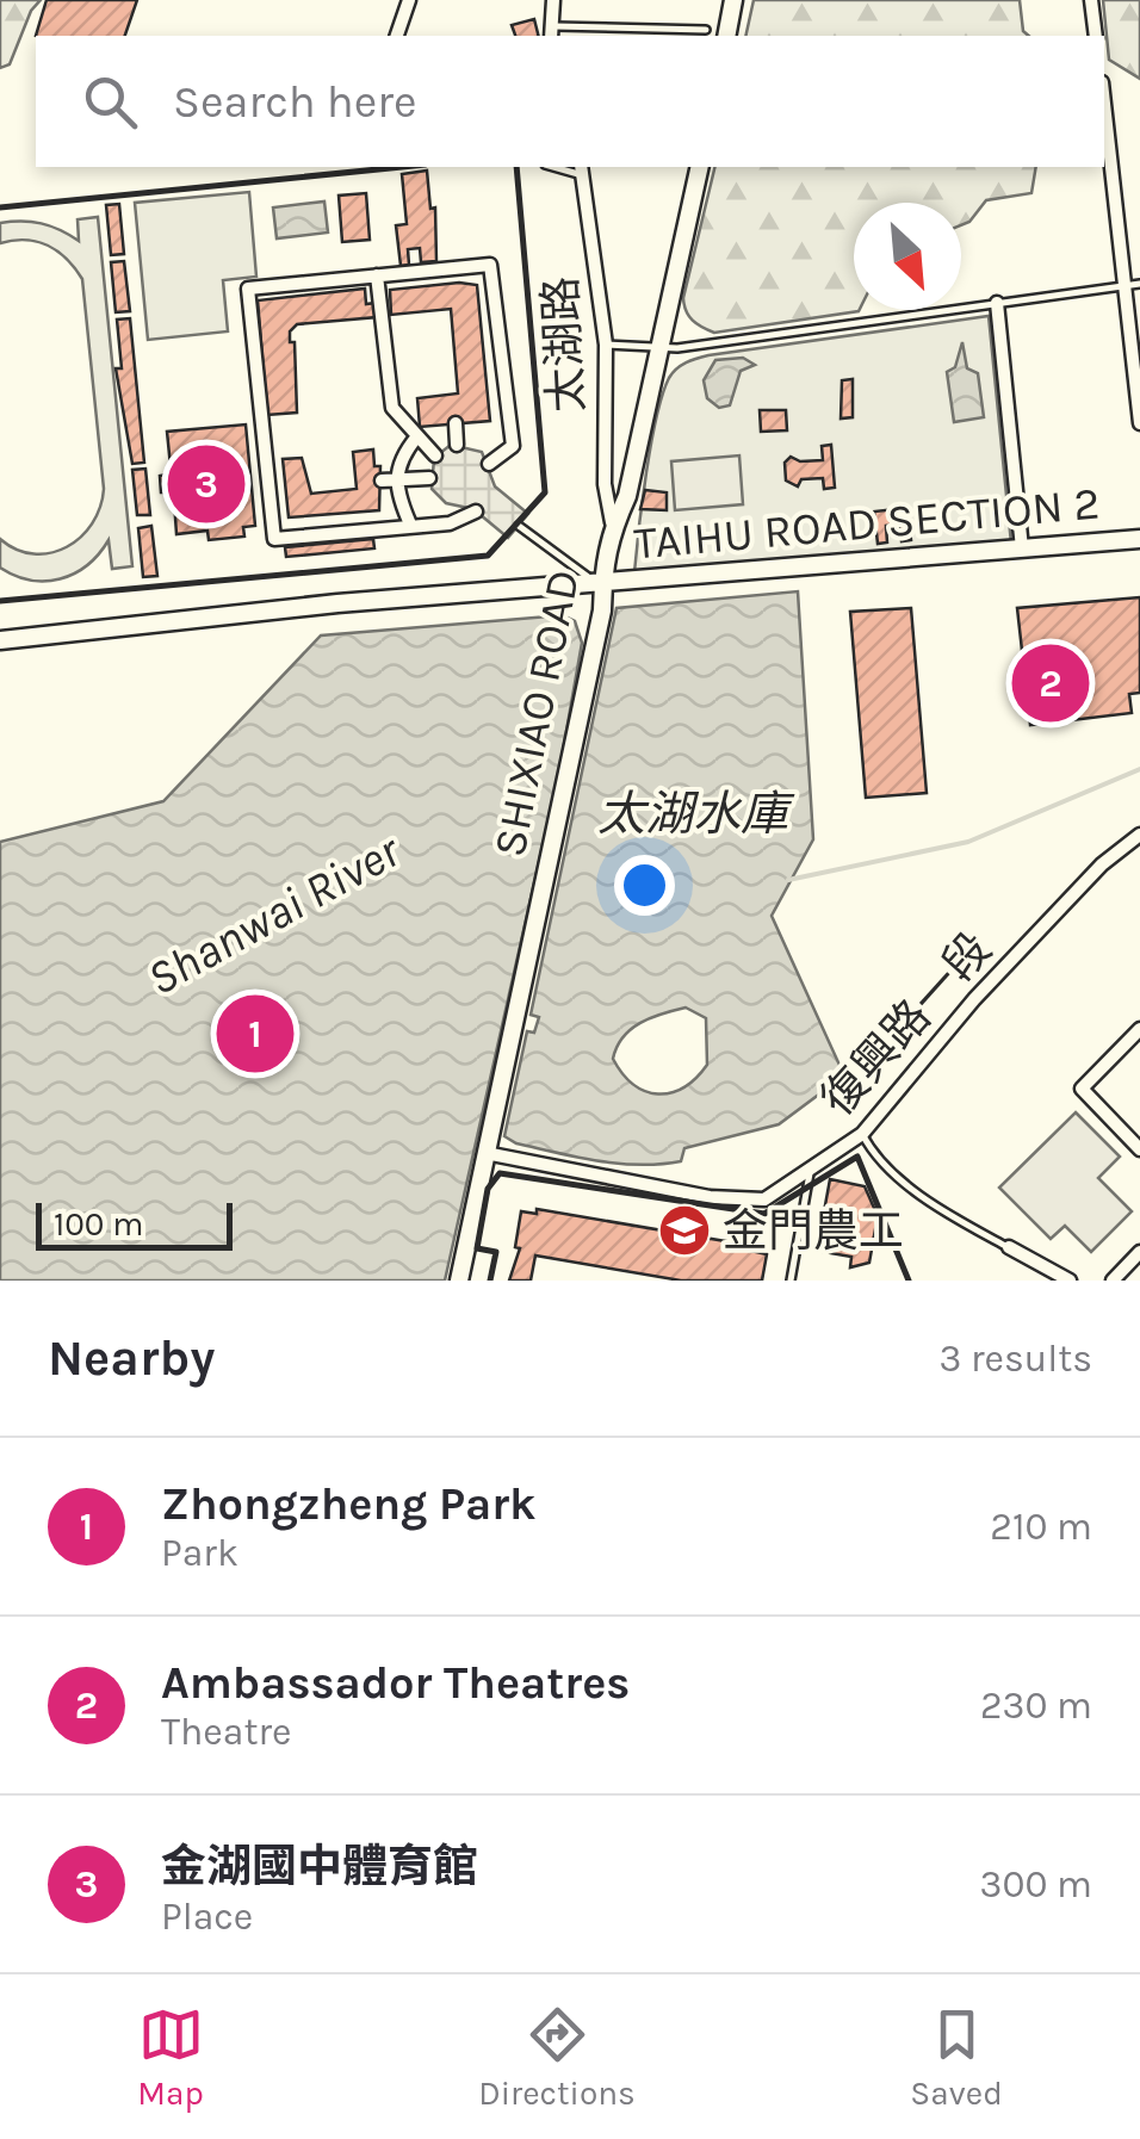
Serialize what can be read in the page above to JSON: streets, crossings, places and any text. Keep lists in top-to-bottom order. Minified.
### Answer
{"streets":{"street":["太湖路","TAIHU ROAD SECTION 2","SHIXIAO ROAD","復興路一段"]},"crossings":[["太湖路","SHIXIAO ROAD"],["TAIHU ROAD SECTION 2","SHIXIAO ROAD"],["SHIXIAO ROAD","復興路一段"]],"water":["太湖水庫","Shanwai River"],"places":{"school or university":["金門農工"]},"scale_bar":"100 m","north":"bottom right","page":{"search":"Search here","pins":["3","2","1"],"scale":"100 m","heading":["Nearby","3 results"],"list":[{"mark":"1","name":"Zhongzheng Park","note":"Park","value":"210 m"},{"mark":"2","name":"Ambassador Theatres","note":"Theatre","value":"230 m"},{"mark":"3","name":"金湖國中體育館","note":"Place","value":"300 m"}],"nav":["Map","Directions","Saved"]}}
